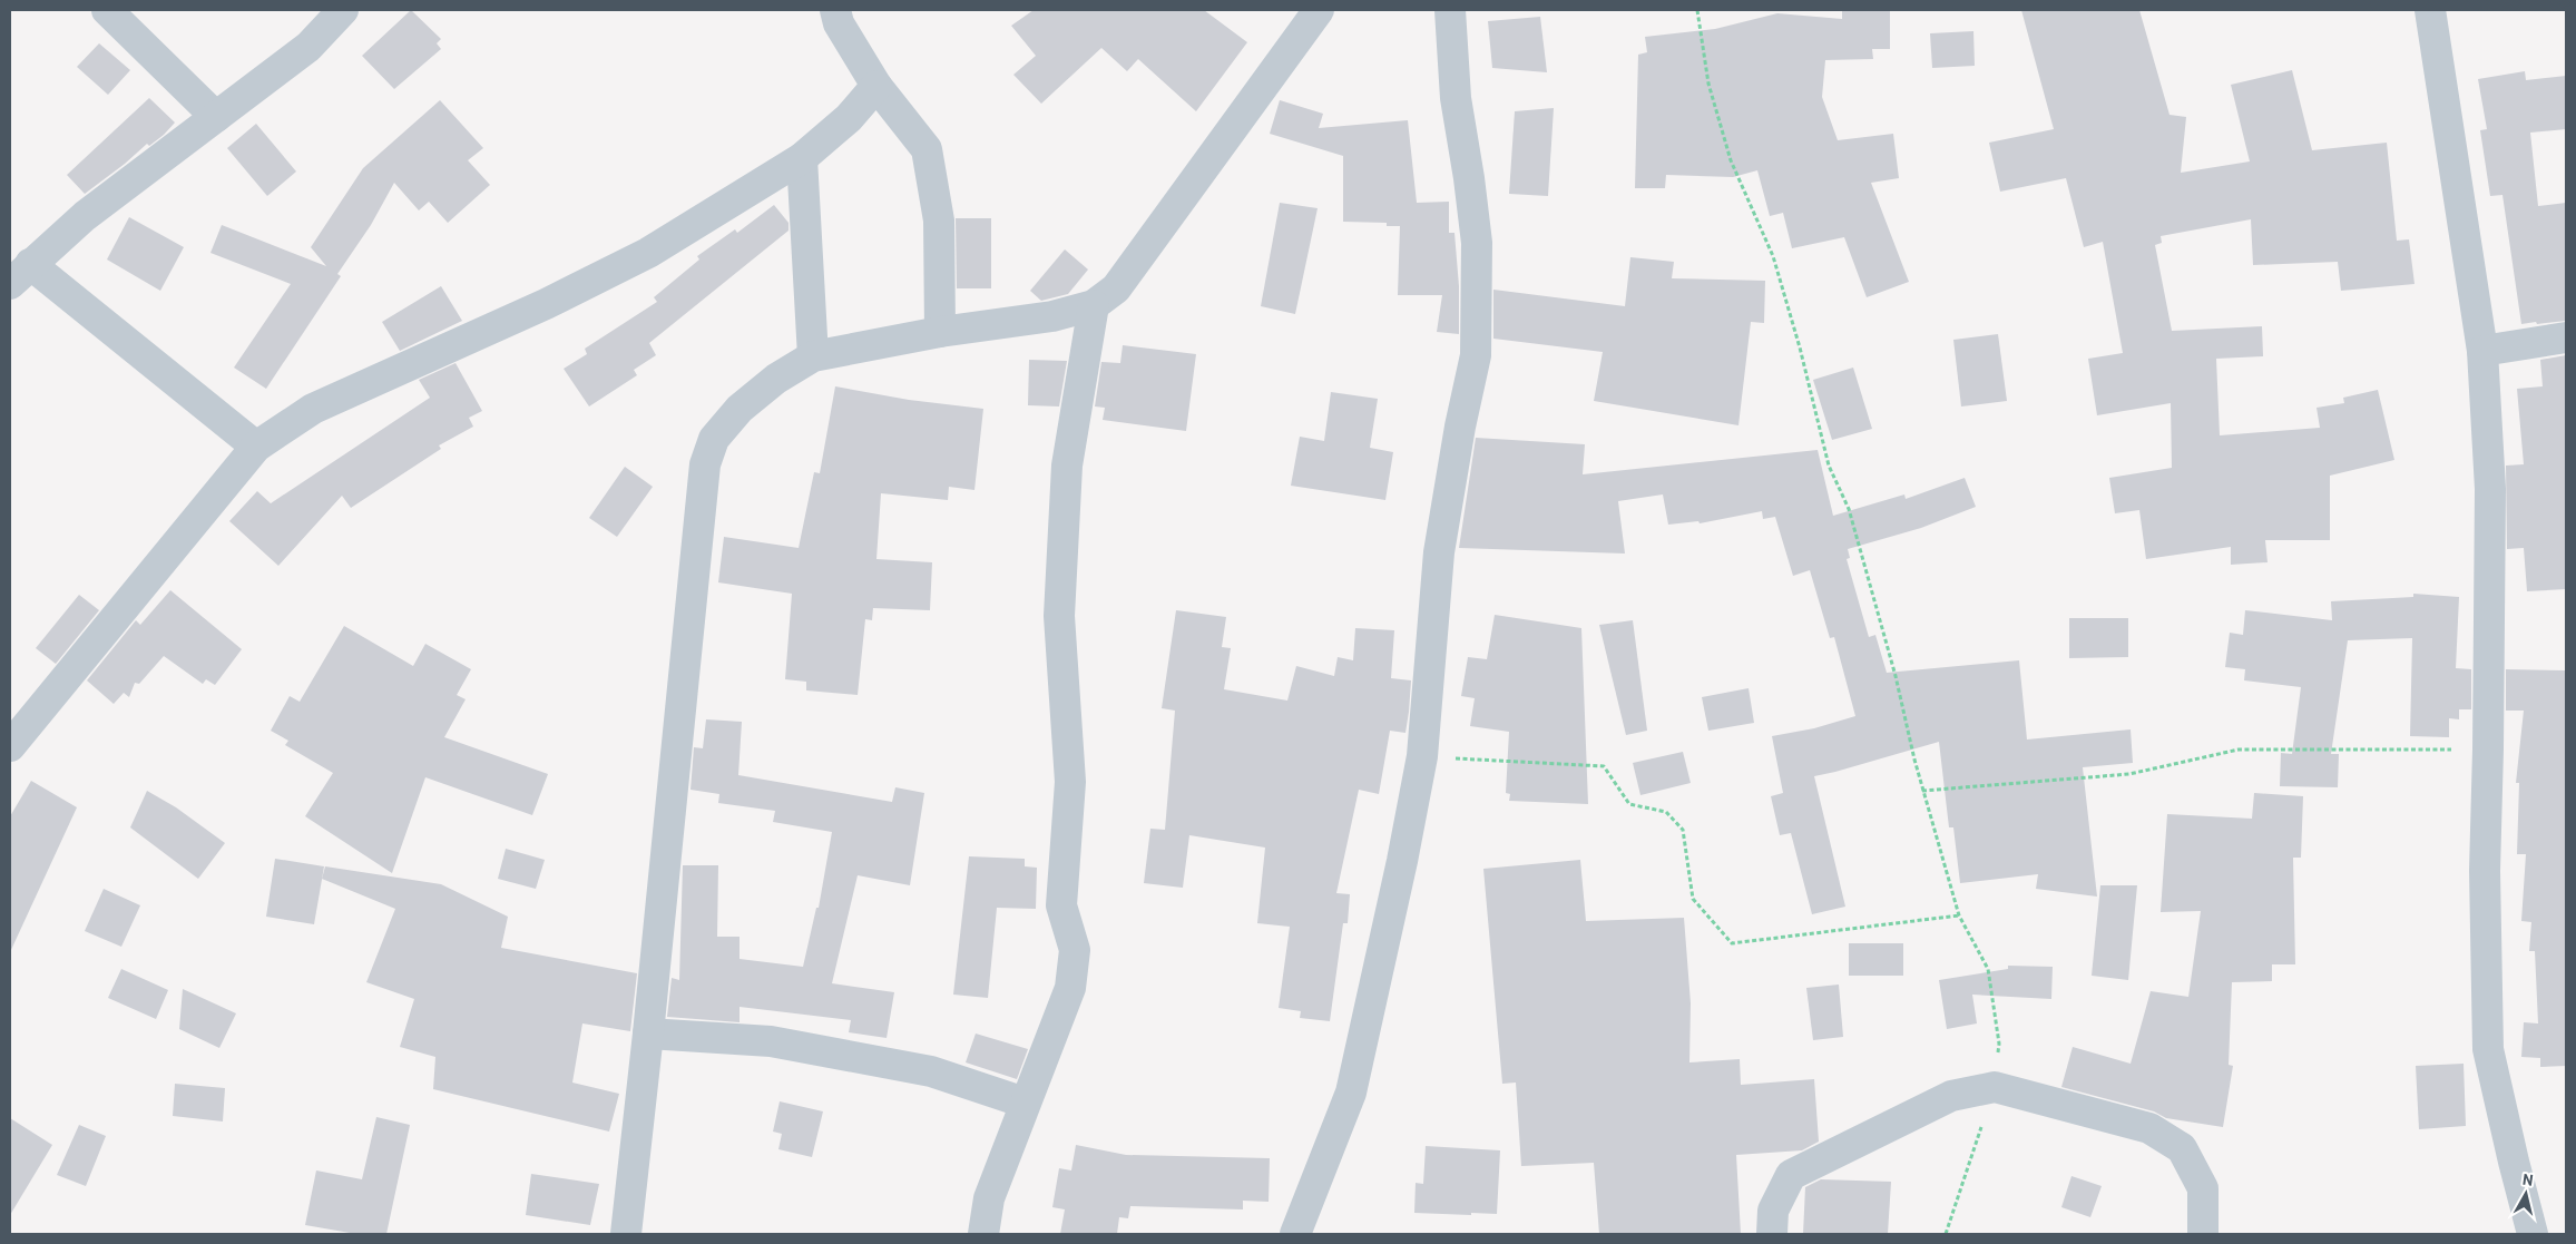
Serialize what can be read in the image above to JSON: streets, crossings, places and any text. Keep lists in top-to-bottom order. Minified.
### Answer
{"north":"top"}
